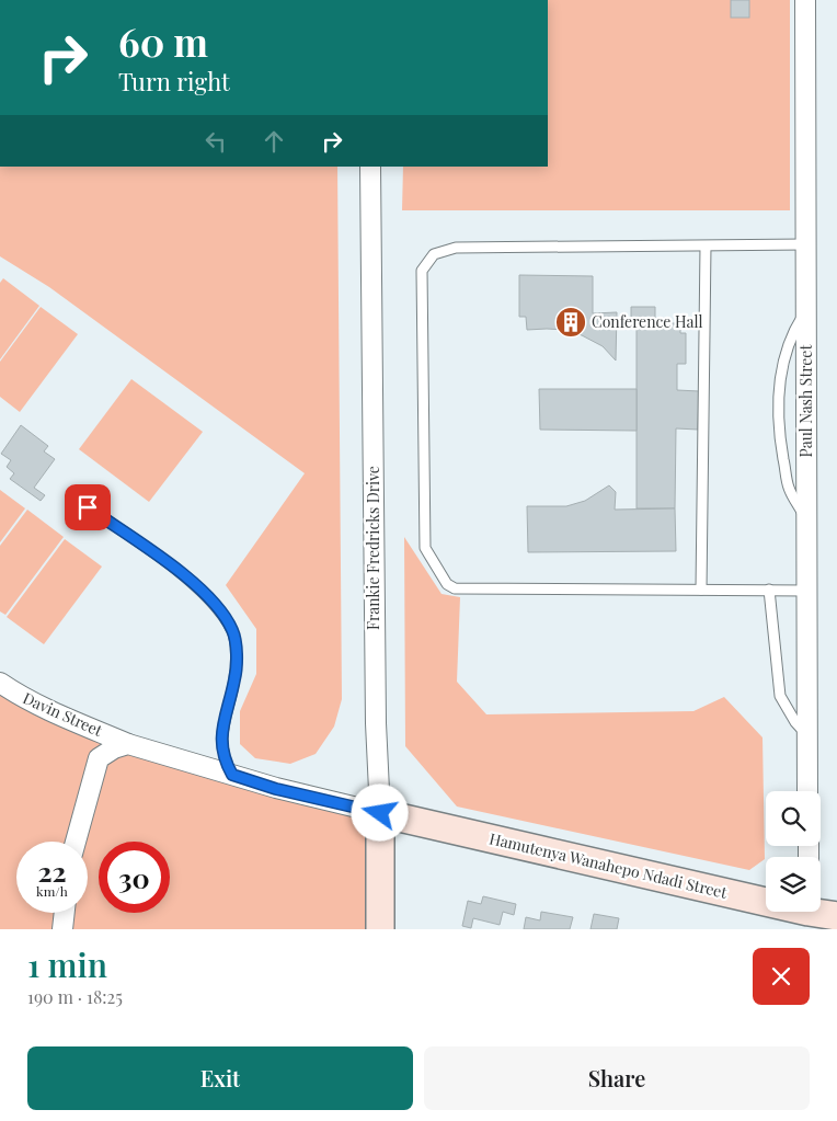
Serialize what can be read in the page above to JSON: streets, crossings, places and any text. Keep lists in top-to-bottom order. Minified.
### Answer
{"streets":{"street":["Paul Nash Street","Frankie Fredricks Drive","Davin Street","Hamutenya Wanahepo Ndadi Street"]},"crossings":[["Frankie Fredricks Drive","Davin Street"],["Frankie Fredricks Drive","Hamutenya Wanahepo Ndadi Street"],["Davin Street","Hamutenya Wanahepo Ndadi Street"]],"places":{"building":["Conference Hall"]},"page":{"turn":["60 m","Turn right"],"speed":"22 km/h","limit":"30","heading":["1 min","190 m · 18:25"],"buttons":["Exit","Share"]}}
